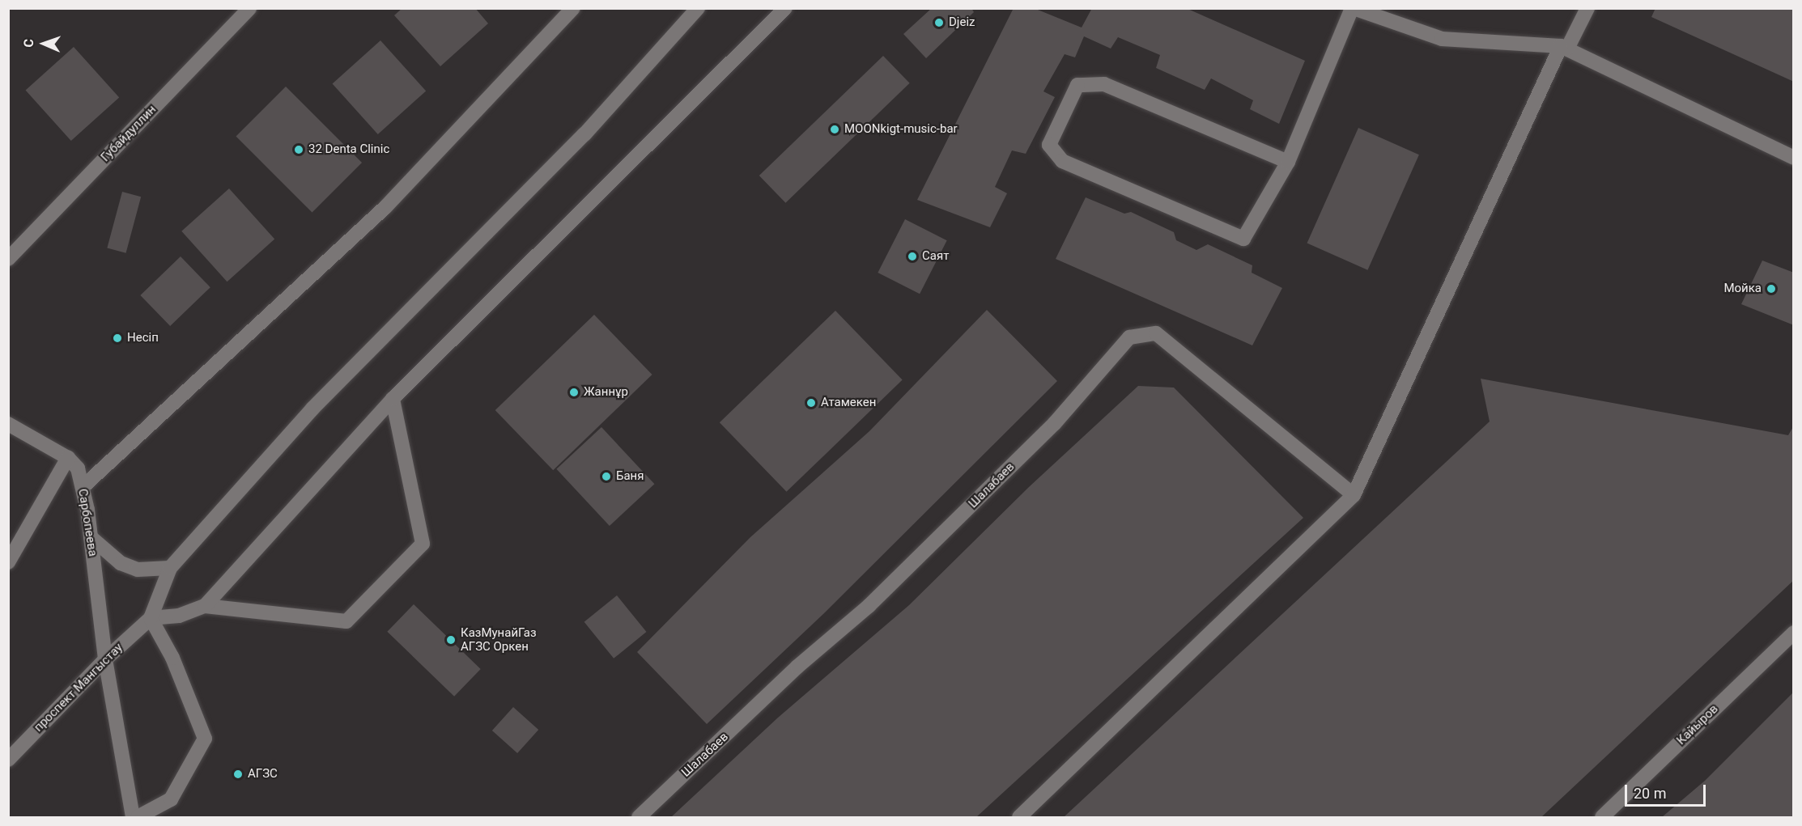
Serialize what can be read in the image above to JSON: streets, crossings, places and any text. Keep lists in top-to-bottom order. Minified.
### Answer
{"streets":{"street":["Губайдуллин","Шалабаев","Сарбопеева","проспект Мангыстау","Кайыров"]},"crossings":[["Сарбопеева","проспект Мангыстау"]],"places":["Djeiz","MOONkigt-music-bar","32 Denta Clinic","Саят","Мойка","Несіп","Жаннұр","Атамекен","Баня","КазМунайГаз АГЗС Оркен","АГЗС"],"scale_bar":"20 m","north":"left"}
